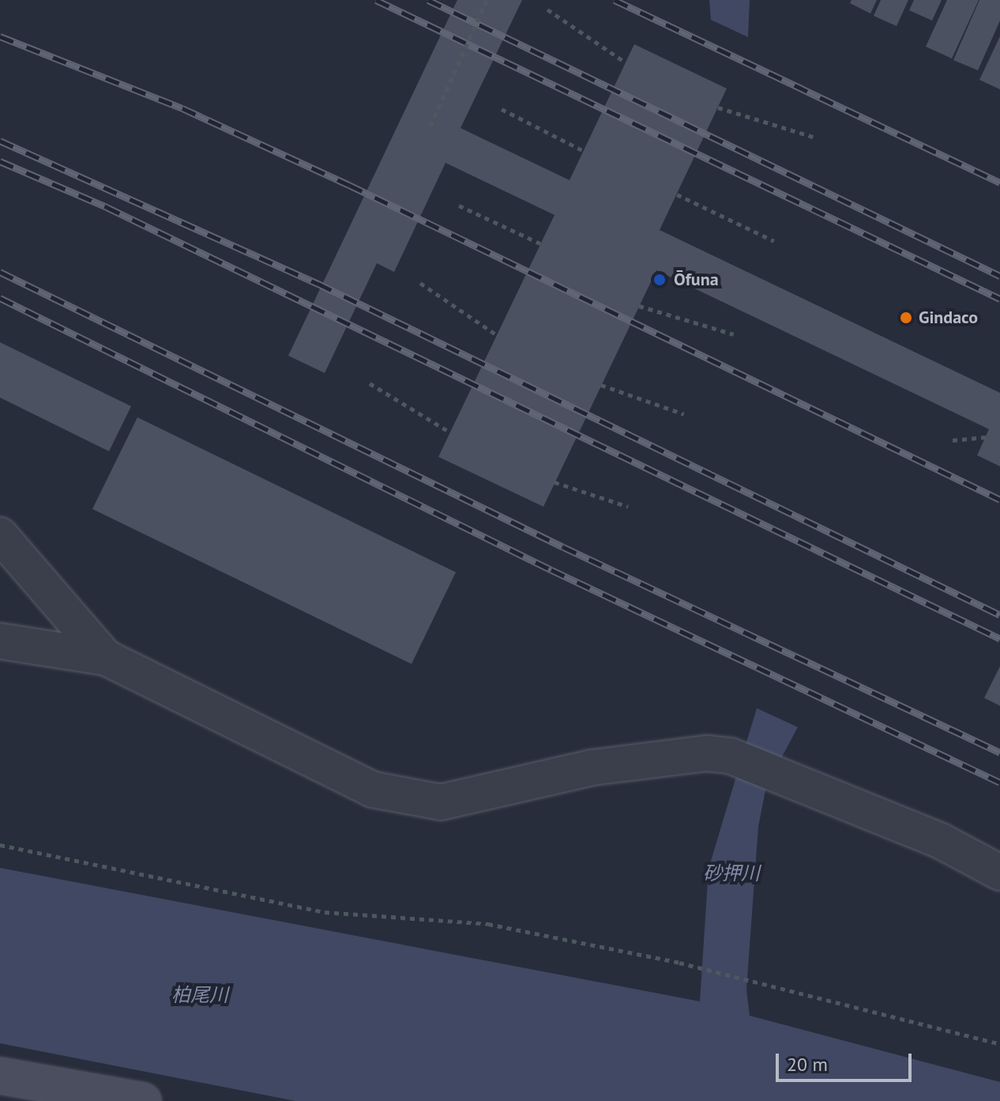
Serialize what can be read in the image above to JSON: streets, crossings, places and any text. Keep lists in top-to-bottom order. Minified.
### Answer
{"water":["砂押川","柏尾川"],"places":["Ōfuna","Gindaco"],"scale_bar":"20 m"}
